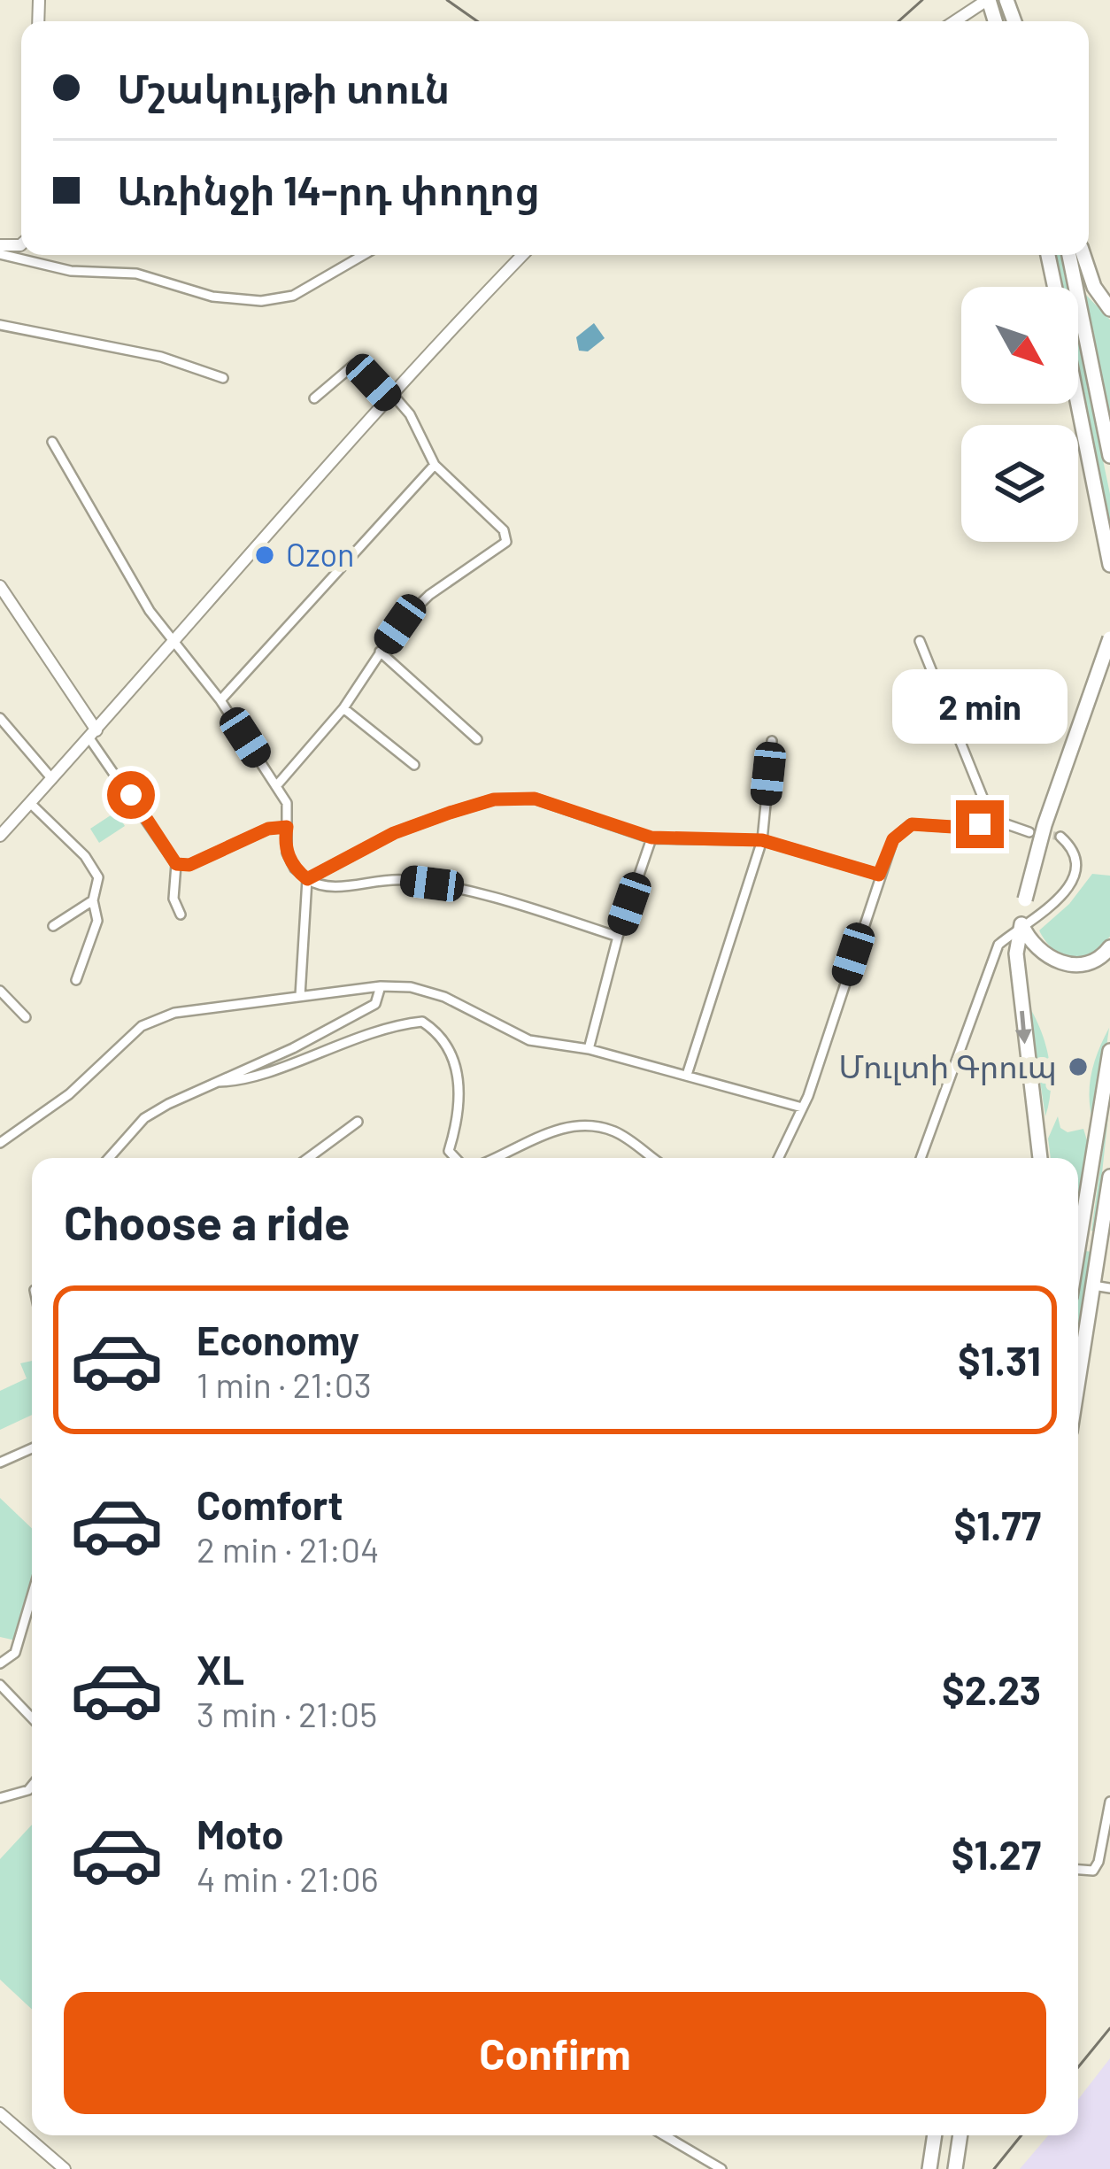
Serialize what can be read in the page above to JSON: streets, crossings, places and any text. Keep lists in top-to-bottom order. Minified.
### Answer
{"places":["Ozon","Մուլտի Գրուպ"],"north":"bottom right","page":{"banner":["Մշակույթի տուն","Առինջի 14-րդ փողոց"],"bubble":"2 min","heading":"Choose a ride","list":[{"name":"Economy","note":"1 min · 21:03","value":"$1.31"},{"name":"Comfort","note":"2 min · 21:04","value":"$1.77"},{"name":"XL","note":"3 min · 21:05","value":"$2.23"},{"name":"Moto","note":"4 min · 21:06","value":"$1.27"}],"buttons":"Confirm"}}
